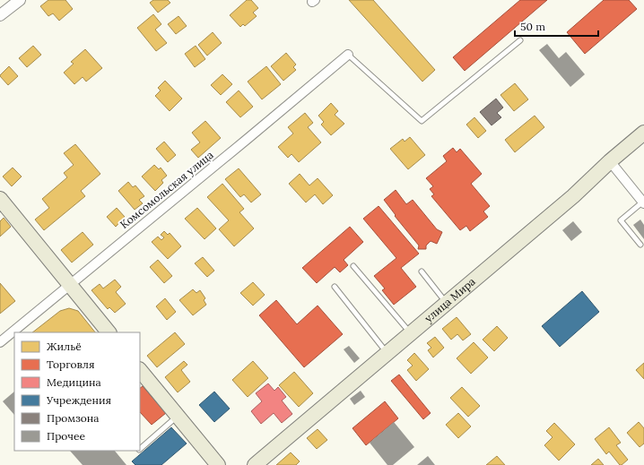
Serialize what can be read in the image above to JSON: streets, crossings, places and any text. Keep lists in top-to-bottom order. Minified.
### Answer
{"streets":{"main road":["улица Мира"],"street":["Комсомольская улица"]},"legend":["Жильё","Торговля","Медицина","Учреждения","Промзона","Прочее"],"scale_bar":"50 m"}
